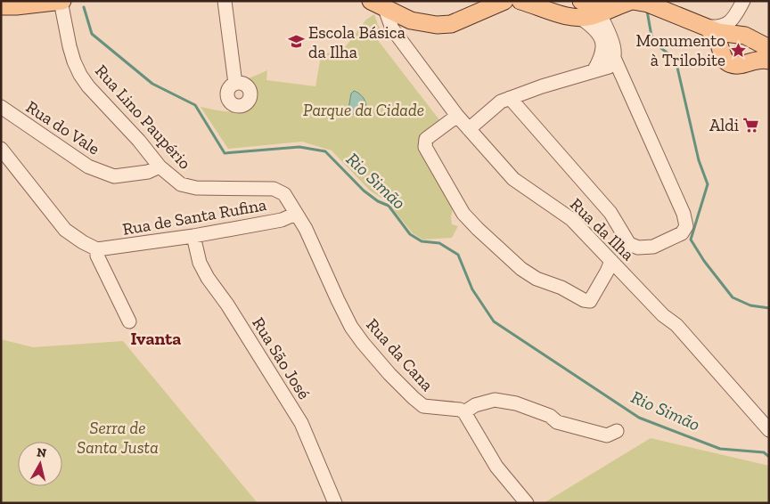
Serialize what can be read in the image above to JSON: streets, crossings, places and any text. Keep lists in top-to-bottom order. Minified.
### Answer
{"streets":{"street":["Rua Lino Paupério","Rua do Vale","Rua de Santa Rufina","Rua da Ilha","Rua da Cana","Rua São José"]},"crossings":[["Rua Lino Paupério","Rua do Vale"],["Rua Lino Paupério","Rua de Santa Rufina"],["Rua Lino Paupério","Rua da Cana"],["Rua de Santa Rufina","Rua da Cana"],["Rua de Santa Rufina","Rua São José"]],"districts":["Ivanta"],"water":["Rio Simão"],"parks":["Parque da Cidade","Serra de Santa Justa"],"places":{"school or university":["Escola Básica da Ilha"],"place":["Monumento à Trilobite"],"supermarket":["Aldi"]},"north":"top"}
